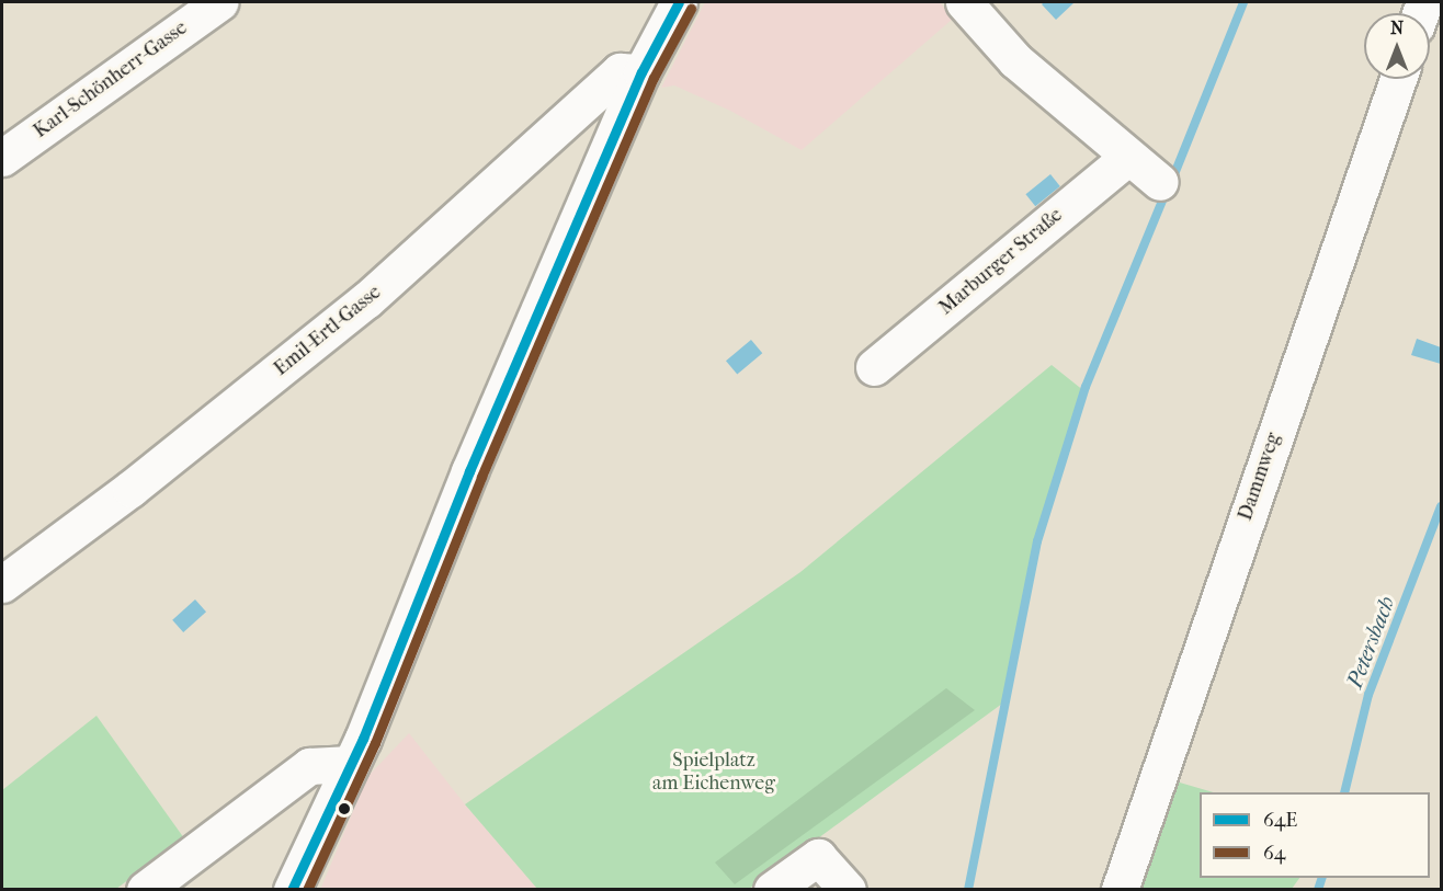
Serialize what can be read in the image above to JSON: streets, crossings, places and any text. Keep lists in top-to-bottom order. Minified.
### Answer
{"streets":{"street":["Karl-Schönherr-Gasse","Marburger Straße","Emil-Ertl-Gasse","Dammweg"]},"water":["Petersbach"],"parks":["Spielplatz am Eichenweg"],"lines":["transit line 64E","transit line 64"],"legend":["64E","64"],"north":"top"}
